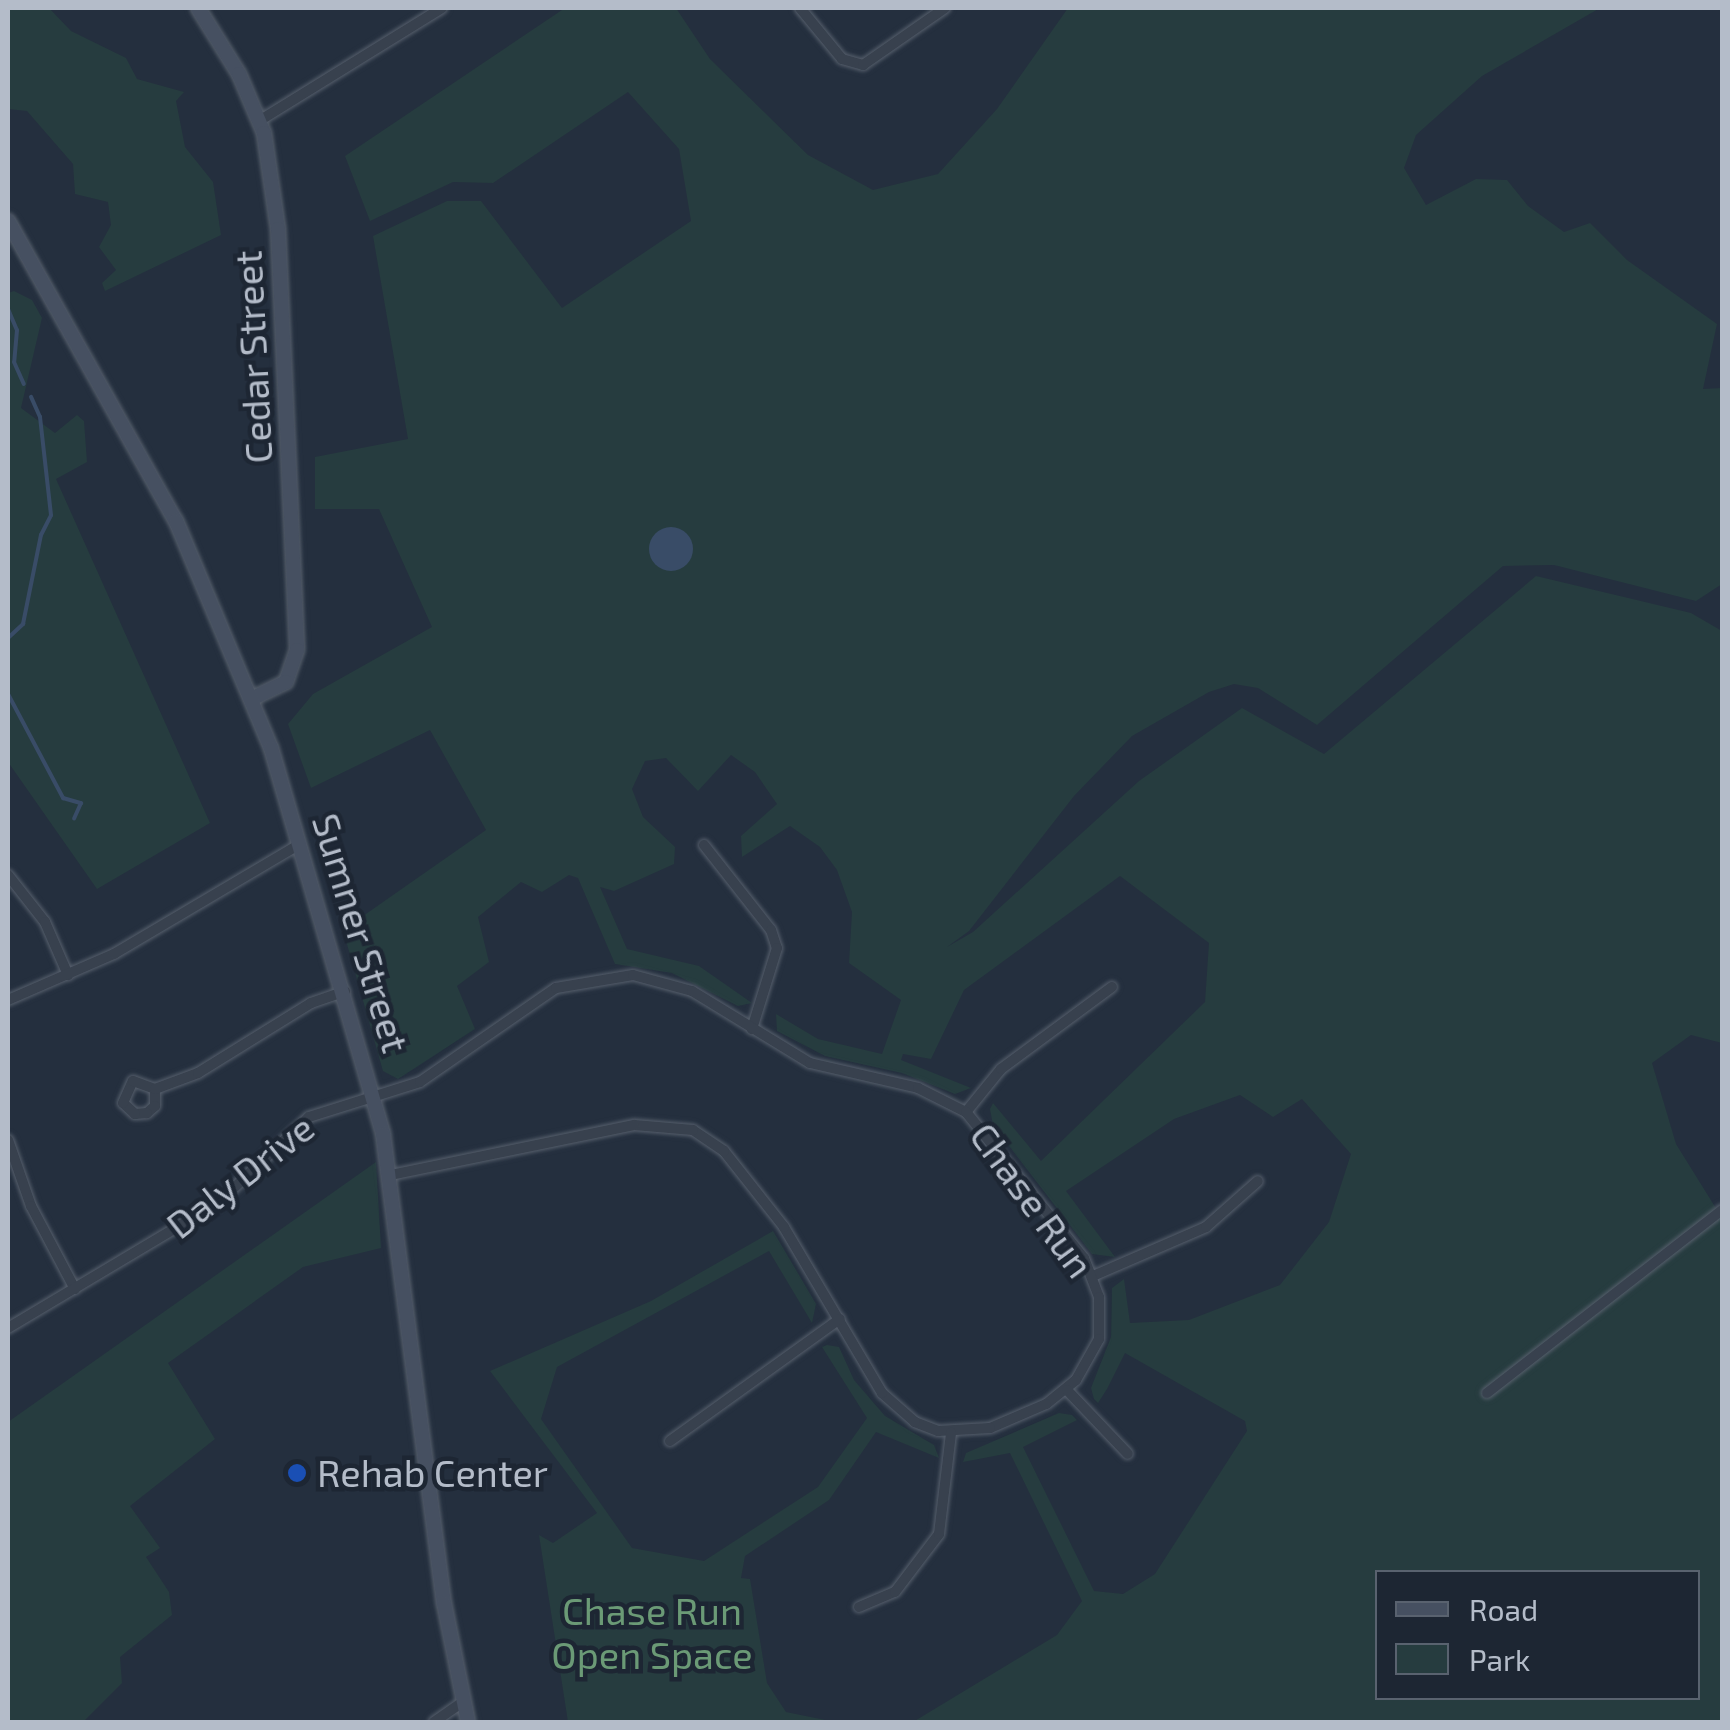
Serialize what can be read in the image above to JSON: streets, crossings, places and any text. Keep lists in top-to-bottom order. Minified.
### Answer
{"streets":{"main road":["Cedar Street","Sumner Street"],"street":["Daly Drive","Chase Run"]},"crossings":[["Cedar Street","Sumner Street"],["Sumner Street","Daly Drive"],["Sumner Street","Chase Run"],["Daly Drive","Chase Run"]],"parks":["Chase Run Open Space"],"places":["Rehab Center"],"legend":["Road","Park"]}
